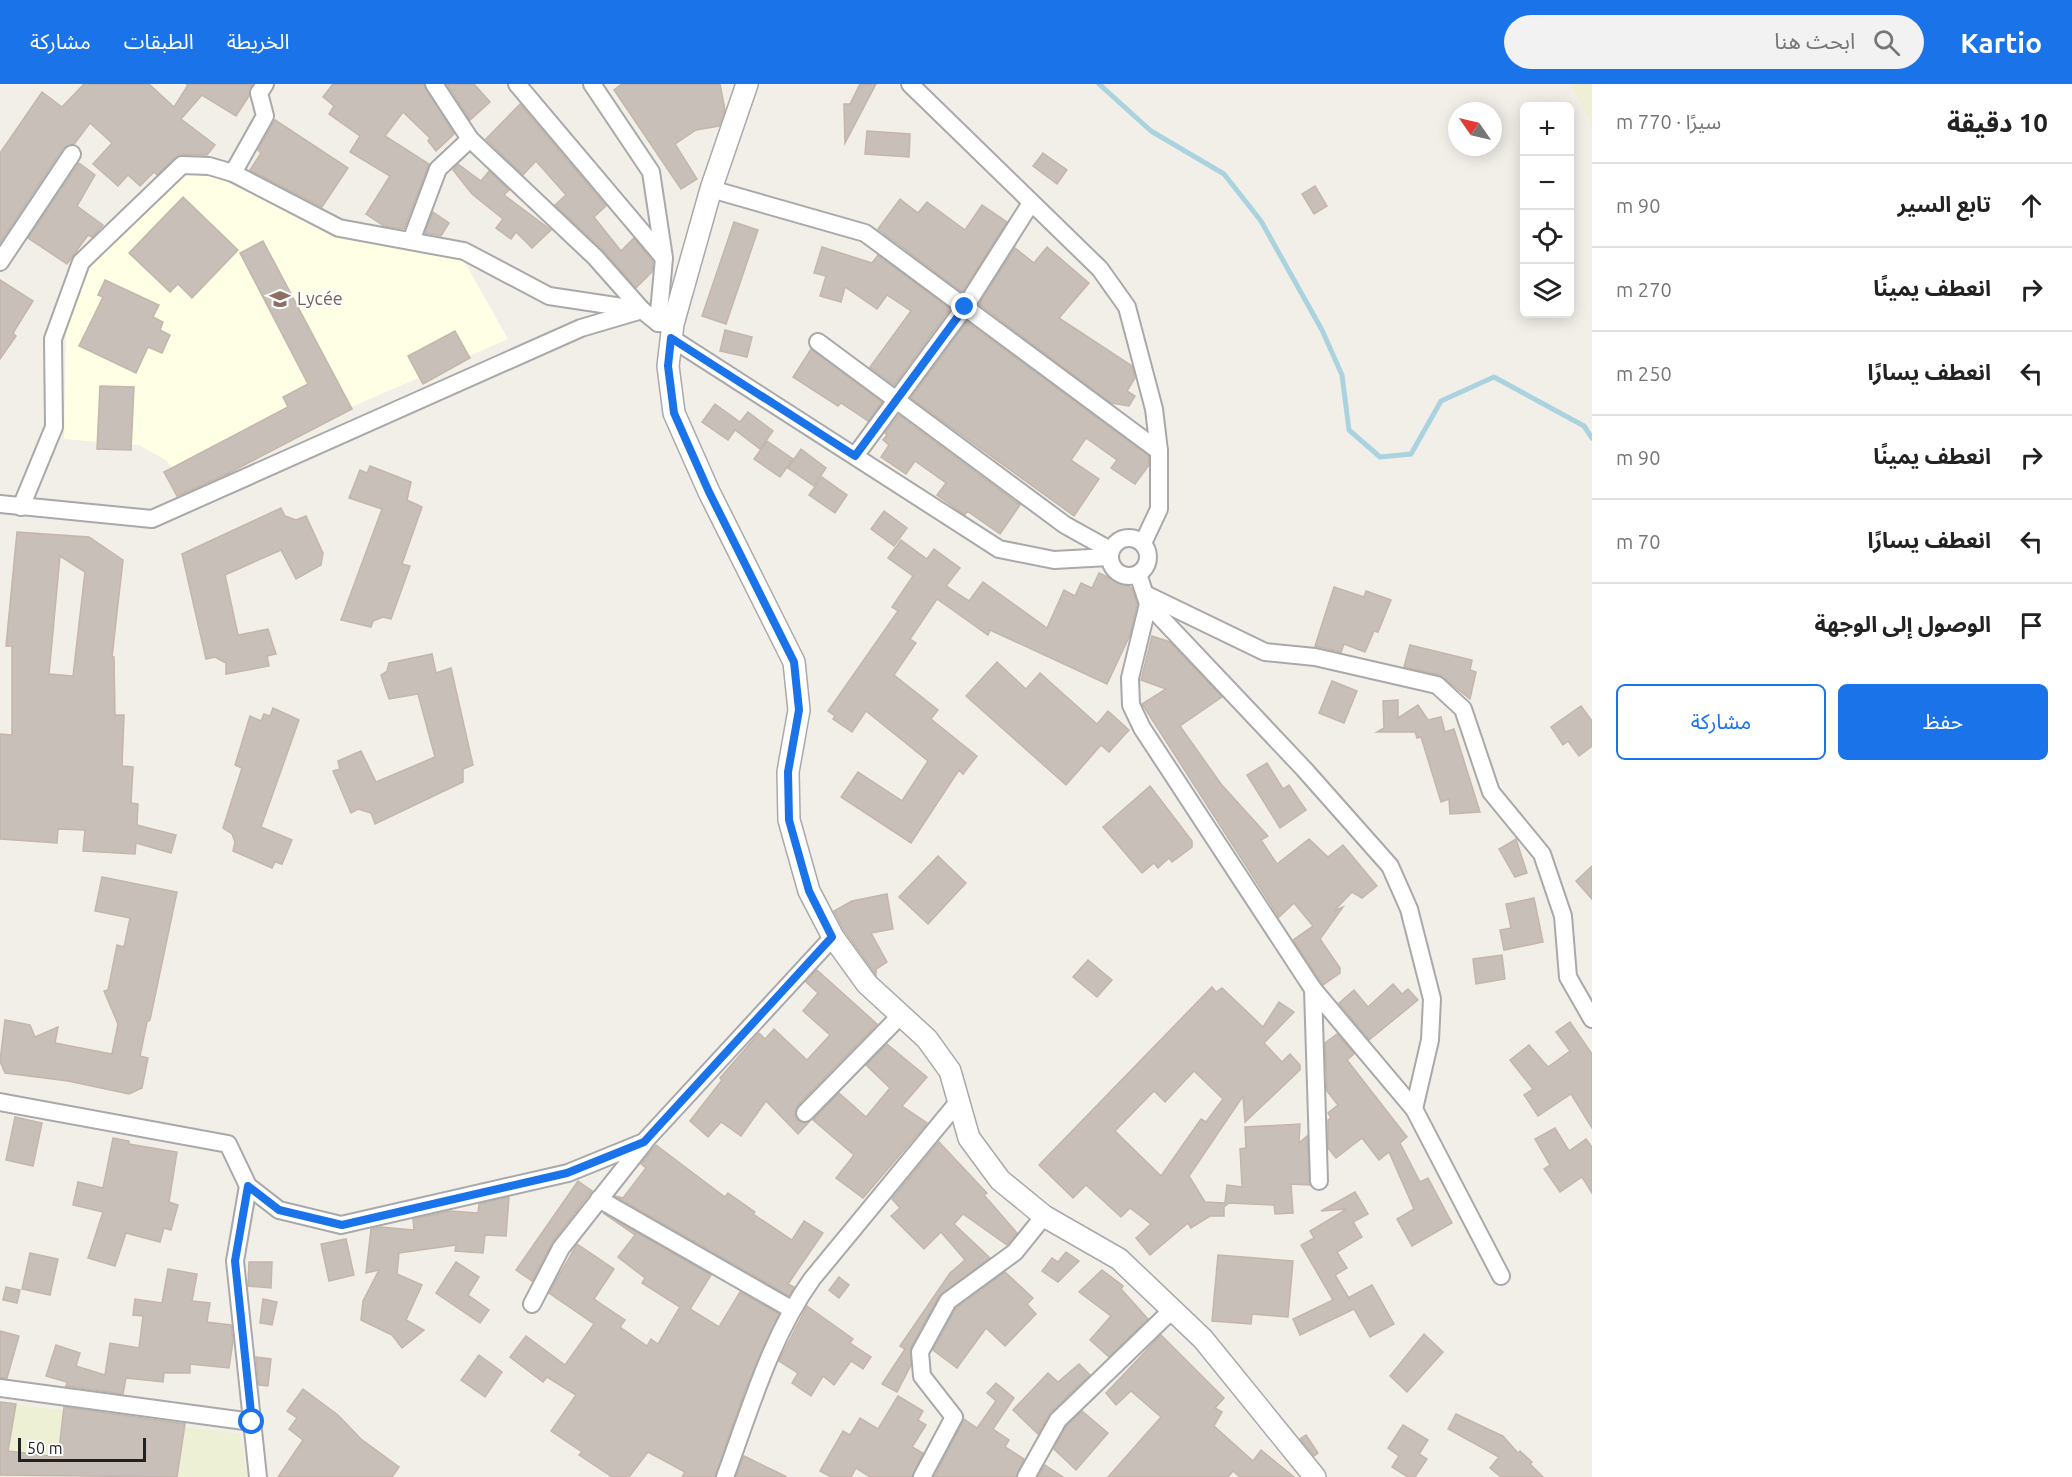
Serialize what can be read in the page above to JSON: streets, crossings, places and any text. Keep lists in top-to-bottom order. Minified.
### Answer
{"places":{"school or university":["Lycée"]},"scale_bar":"50 m","north":"top left","page":{"header":"Kartio","search":"ابحث هنا","nav":["الخريطة","الطبقات","مشاركة"],"heading":["10 دقيقة","سيرًا · 770 m"],"map_buttons":["+","−"],"list":[["تابع السير","90 m"],["انعطف يمينًا","270 m"],["انعطف يسارًا","250 m"],["انعطف يمينًا","90 m"],["انعطف يسارًا","70 m"],"الوصول إلى الوجهة"],"buttons":["حفظ","مشاركة"],"scale":"50 m"}}
